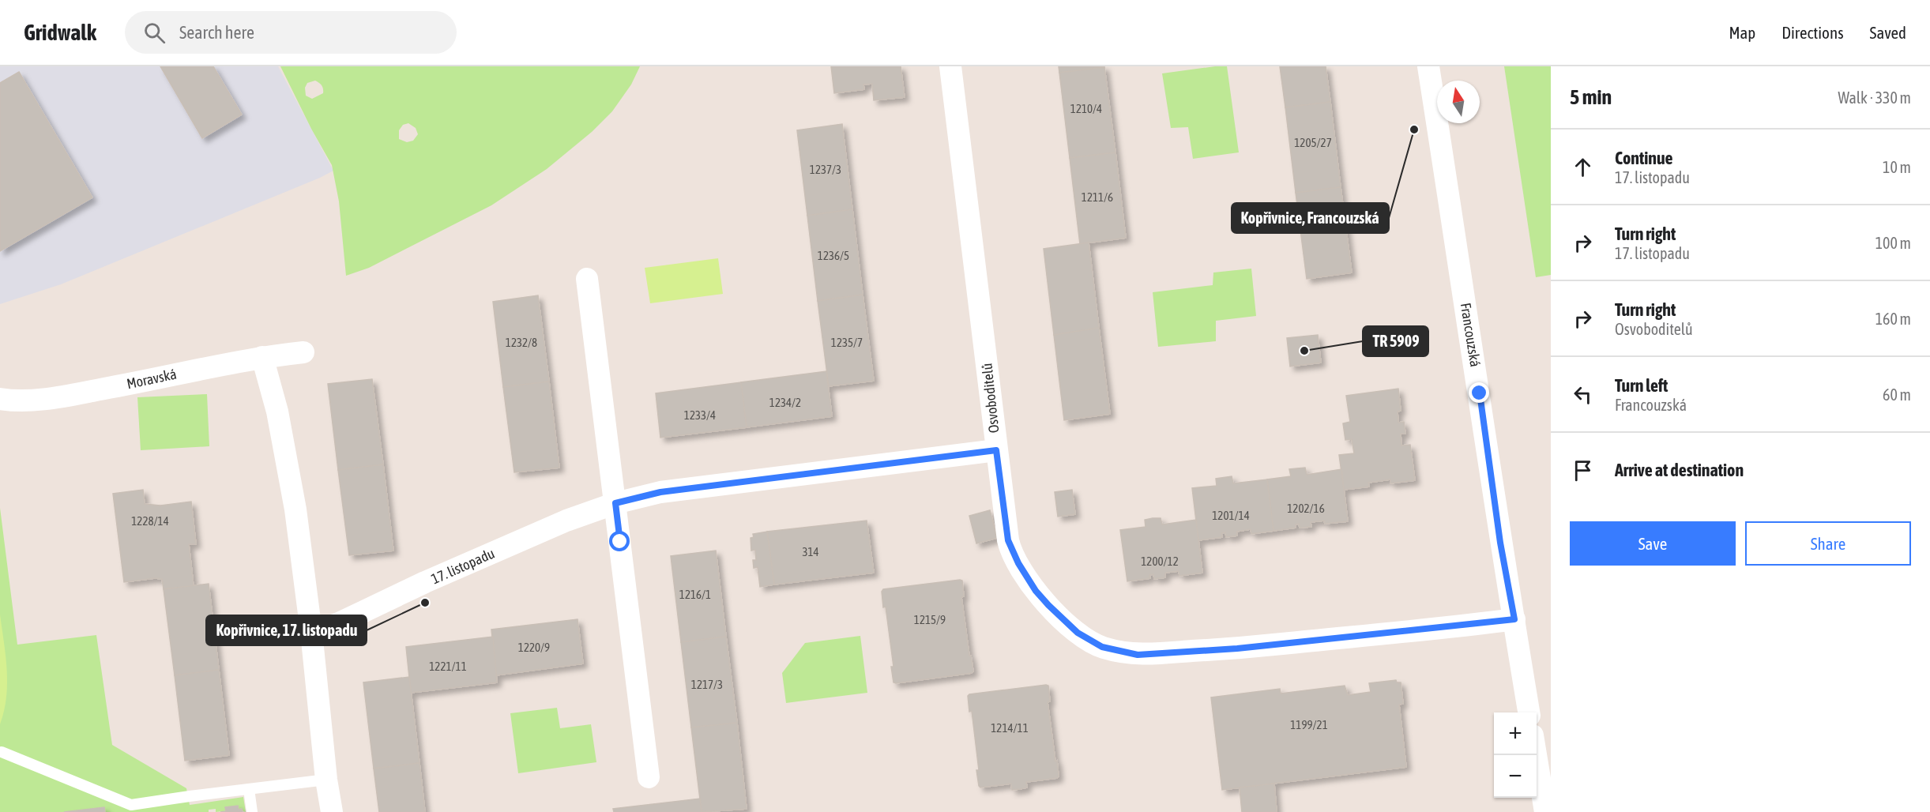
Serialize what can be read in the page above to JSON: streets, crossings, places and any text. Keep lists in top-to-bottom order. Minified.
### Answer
{"streets":{"street":["Francouzská","Moravská","Osvoboditelů","17. listopadu"]},"crossings":[["Francouzská","Osvoboditelů"],["Osvoboditelů","17. listopadu"]],"places":["Kopřivnice, Francouzská","TR 5909","Kopřivnice, 17. listopadu"],"house_numbers":["1210/4","1205/27","1237/3","1211/6","1236/5","1232/8","1235/7","1234/2","1233/4","1202/16","1201/14","1228/14","314","1200/12","1216/1","1215/9","1220/9","1221/11","1217/3","1199/21","1214/11"],"north":"top","page":{"header":"Gridwalk","search":"Search here","nav":["Map","Directions","Saved"],"heading":["5 min","Walk · 330 m"],"list":[["Continue","17. listopadu","10 m"],["Turn right","17. listopadu","100 m"],["Turn right","Osvoboditelů","160 m"],["Turn left","Francouzská","60 m"],"Arrive at destination"],"buttons":["Save","Share"],"map_buttons":["+","−"]}}
